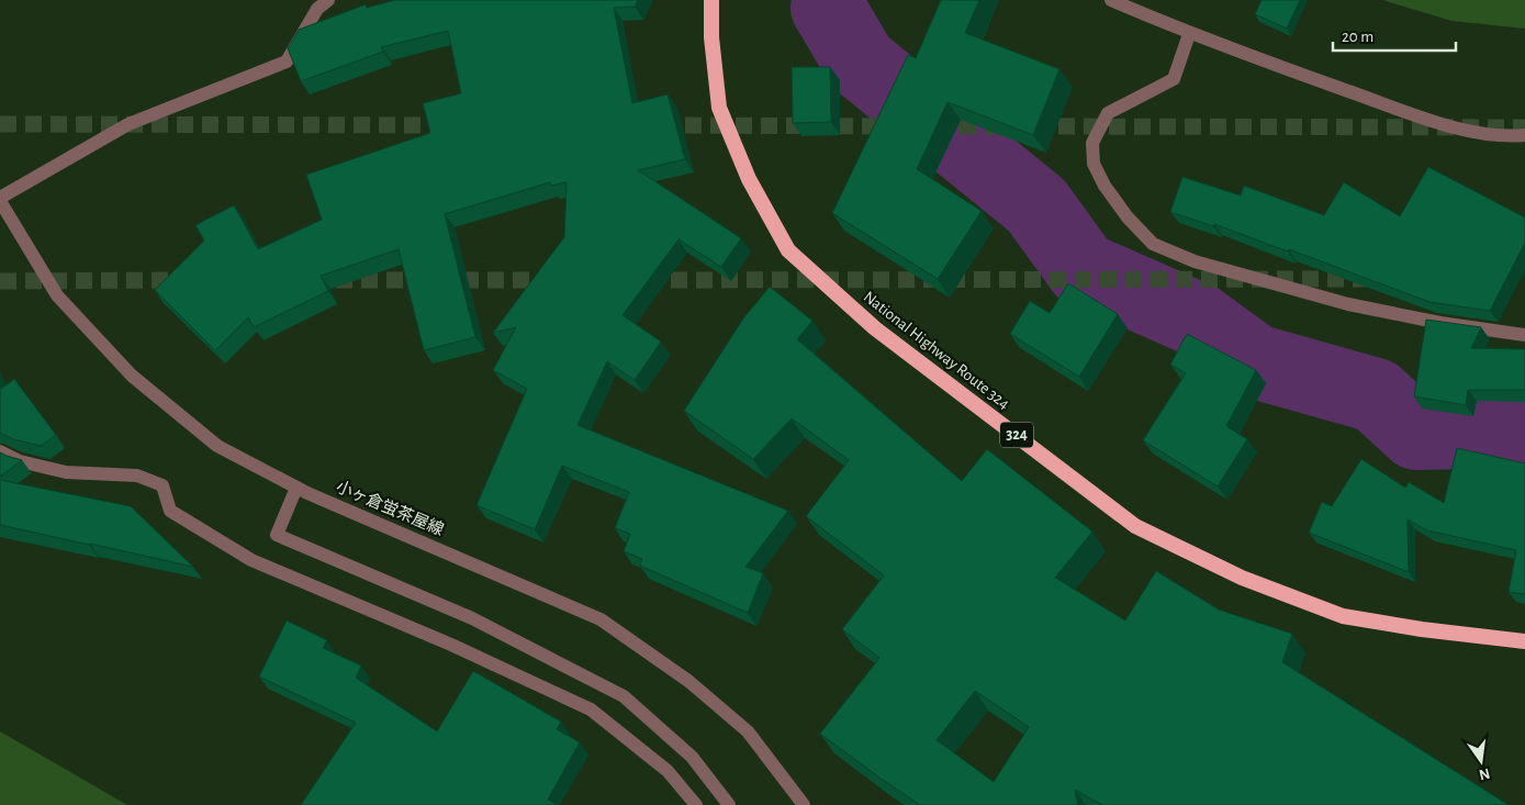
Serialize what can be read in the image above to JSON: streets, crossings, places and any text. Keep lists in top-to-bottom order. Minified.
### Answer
{"streets":{"highway":["National Highway Route 324","324"],"street":["小ヶ倉蛍茶屋線"]},"scale_bar":"20 m","north":"bottom"}
